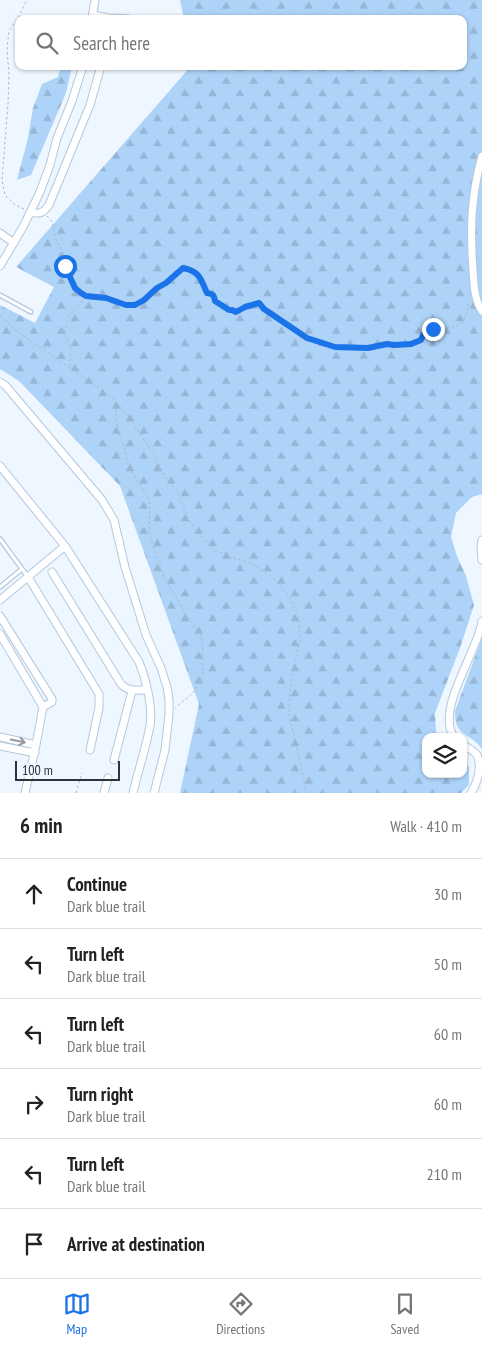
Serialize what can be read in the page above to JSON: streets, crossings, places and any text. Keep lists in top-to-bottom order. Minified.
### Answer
{"scale_bar":"100 m","page":{"search":"Search here","scale":"100 m","heading":["6 min","Walk · 410 m"],"list":[["Continue","Dark blue trail","30 m"],["Turn left","Dark blue trail","50 m"],["Turn left","Dark blue trail","60 m"],["Turn right","Dark blue trail","60 m"],["Turn left","Dark blue trail","210 m"],"Arrive at destination"],"nav":["Map","Directions","Saved"]}}
